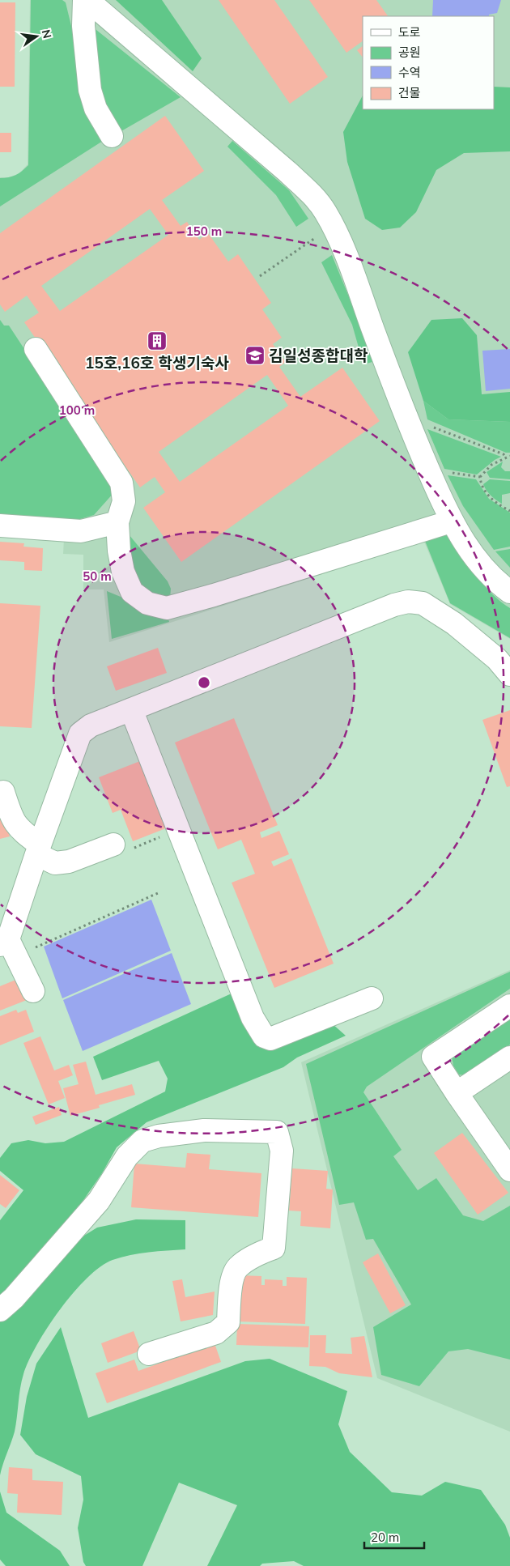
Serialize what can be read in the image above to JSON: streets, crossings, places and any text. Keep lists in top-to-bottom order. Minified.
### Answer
{"places":{"building":["15호,16호 학생기숙사"],"school or university":["김일성종합대학"]},"legend":["도로","공원","수역","건물"],"scale_bar":"20 m","north":"right","rings":["150 m","100 m","50 m"]}
